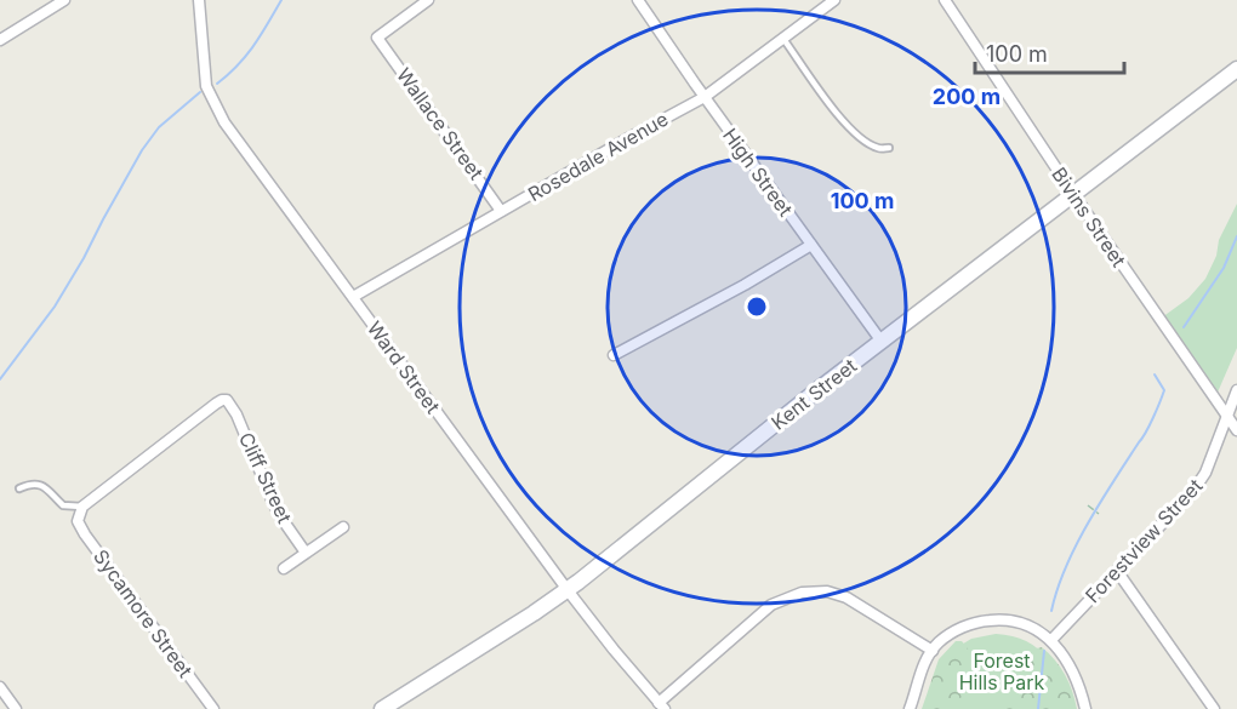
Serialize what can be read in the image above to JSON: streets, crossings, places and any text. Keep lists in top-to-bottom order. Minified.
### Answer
{"streets":{"street":["Wallace Street","Rosedale Avenue","High Street","Bivins Street","Ward Street","Kent Street","Cliff Street","Forestview Street","Sycamore Street"]},"crossings":[["Wallace Street","Rosedale Avenue"],["Rosedale Avenue","High Street"],["Rosedale Avenue","Ward Street"],["High Street","Kent Street"],["Bivins Street","Kent Street"],["Bivins Street","Forestview Street"],["Ward Street","Kent Street"],["Cliff Street","Sycamore Street"]],"parks":["Forest Hills Park"],"scale_bar":"100 m","rings":["200 m","100 m"]}
